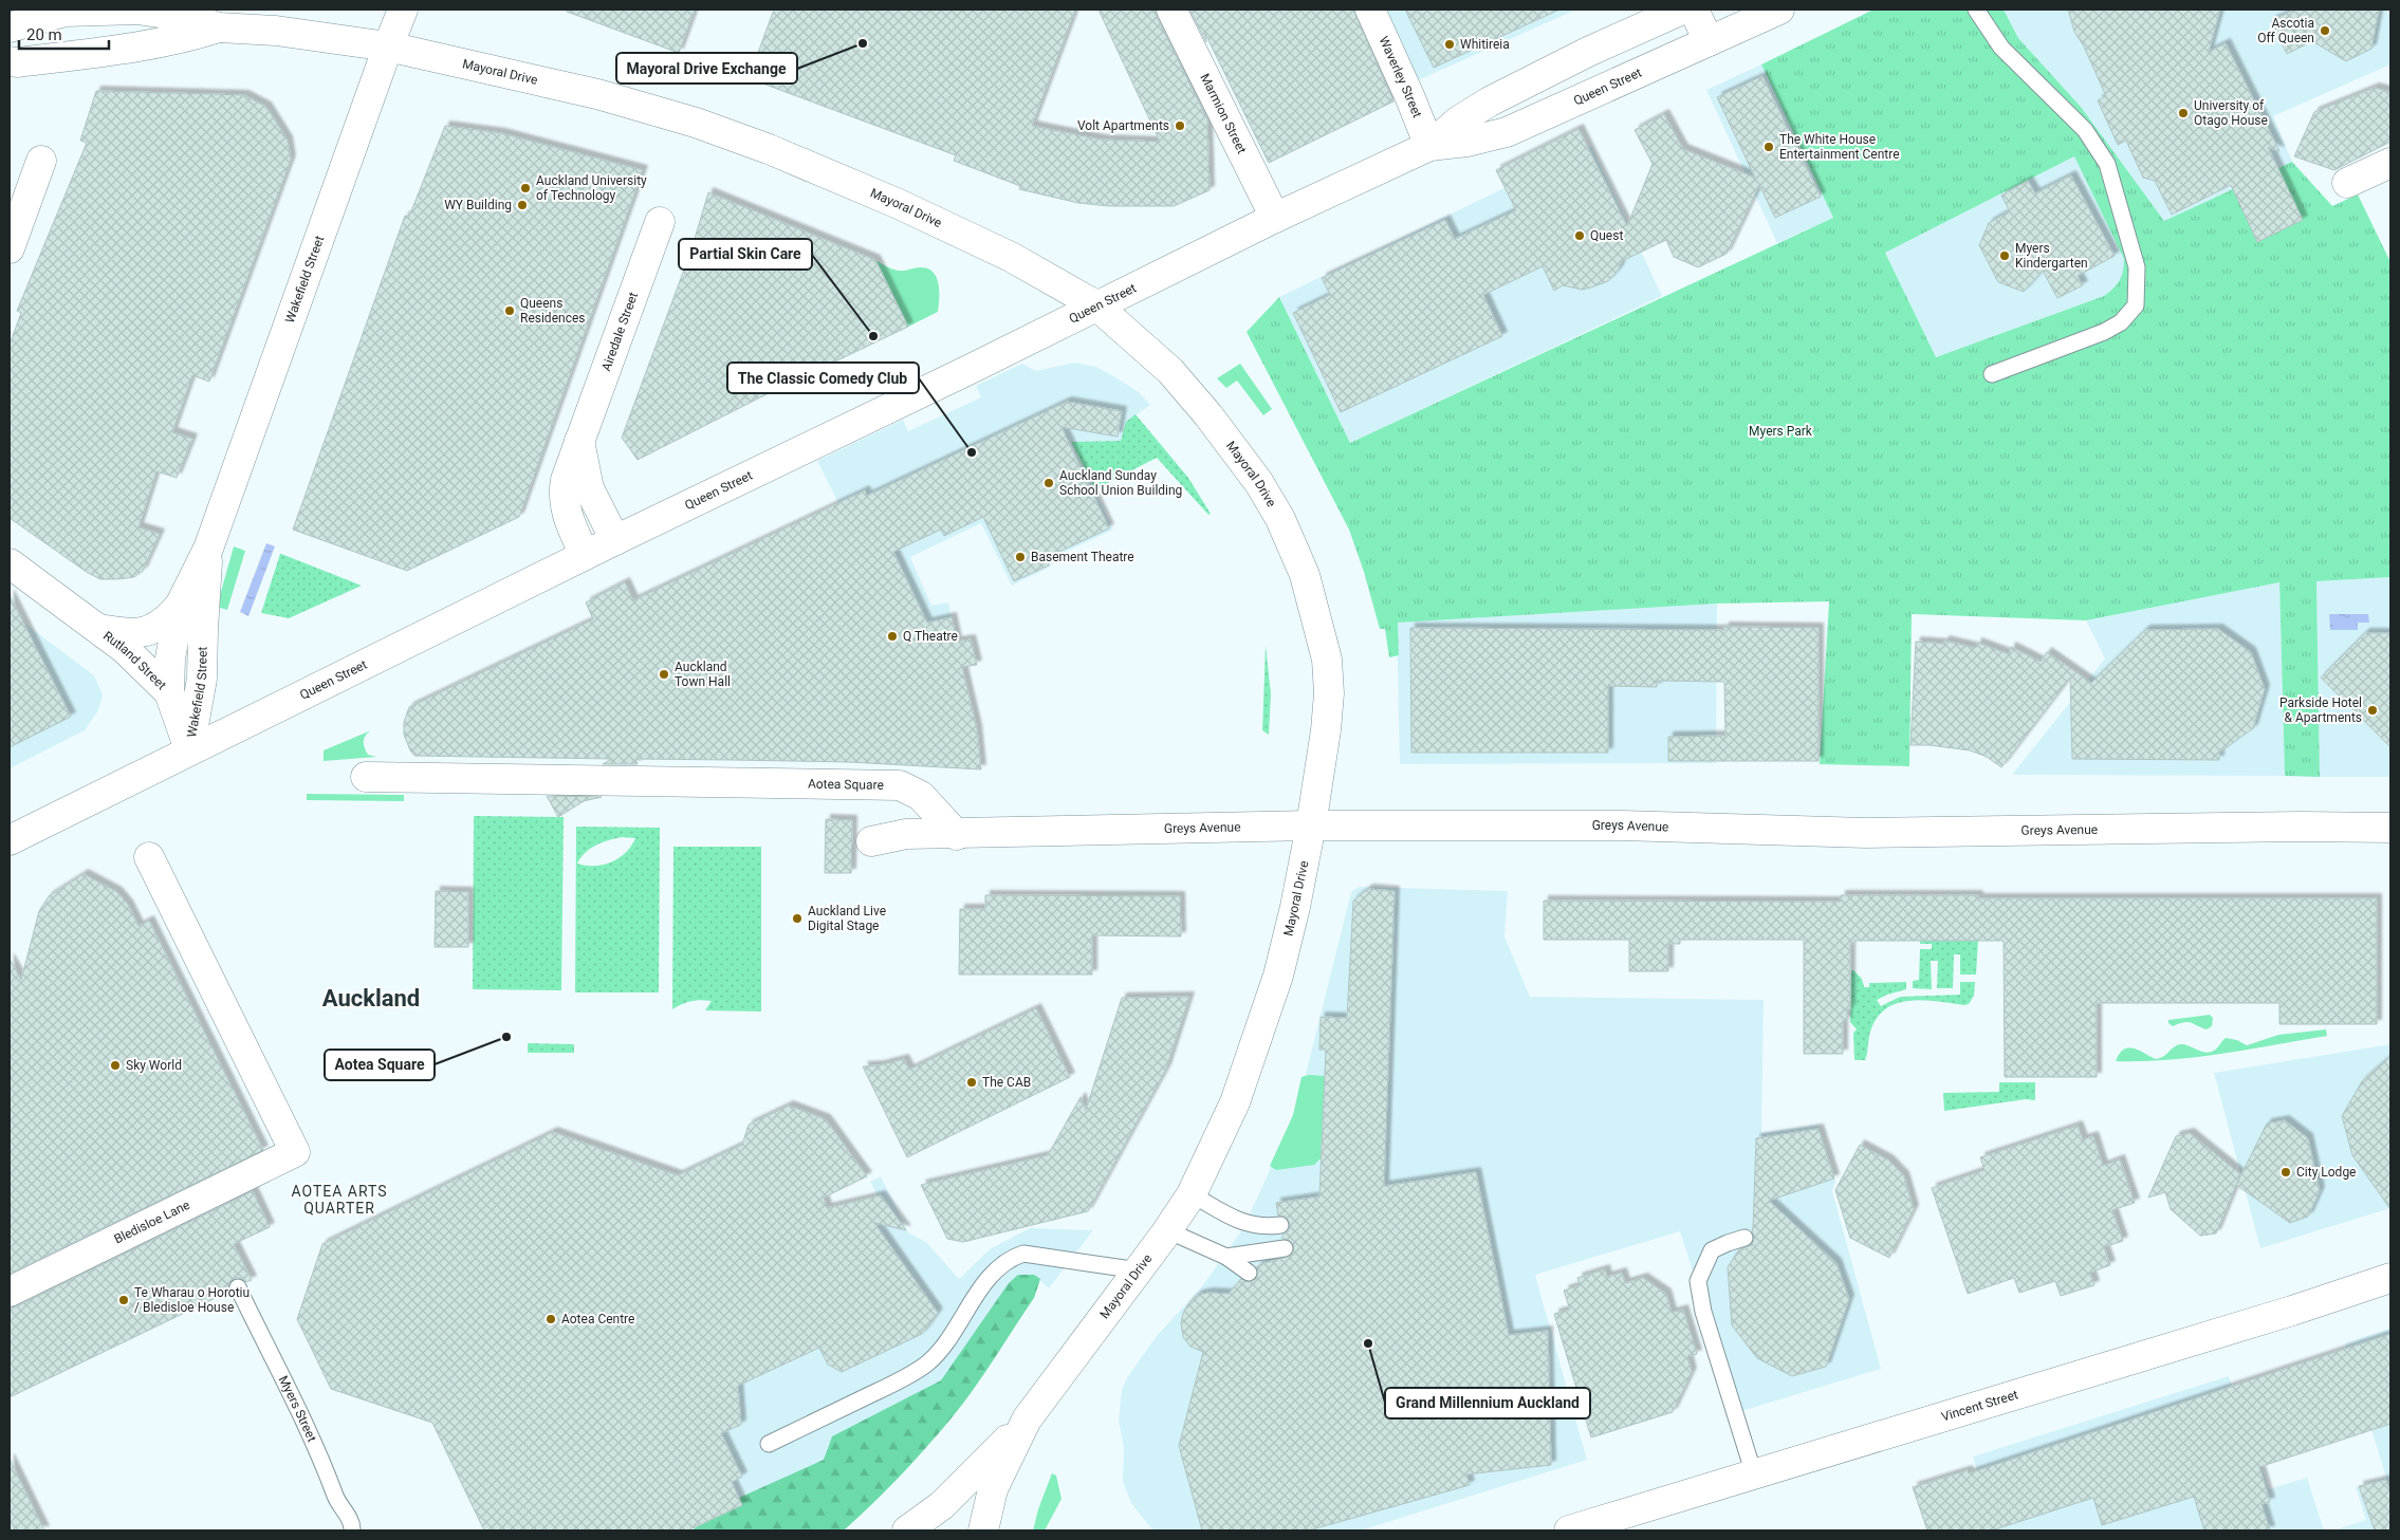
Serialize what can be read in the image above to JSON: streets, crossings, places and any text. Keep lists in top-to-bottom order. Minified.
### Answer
{"streets":{"street":["Mayoral Drive","Waverley Street","Queen Street","Marmion Street","Wakefield Street","Airedale Street","Rutland Street","Aotea Square","Greys Avenue","Bledisloe Lane","Vincent Street"],"lane":["Myers Street"]},"crossings":[["Mayoral Drive","Queen Street"],["Mayoral Drive","Wakefield Street"],["Mayoral Drive","Greys Avenue"],["Waverley Street","Queen Street"],["Queen Street","Marmion Street"],["Queen Street","Wakefield Street"],["Queen Street","Airedale Street"],["Wakefield Street","Rutland Street"],["Aotea Square","Greys Avenue"]],"districts":["Auckland","AOTEA ARTS QUARTER"],"parks":["Myers Park"],"places":["Ascotia Off Queen","Mayoral Drive Exchange","Whitireia","University of Otago House","Volt Apartments","The White House Entertainment Centre","Auckland University of Technology","WY Building","Quest","Myers Kindergarten","Queens Residences","Partial Skin Care","The Classic Comedy Club","Auckland Sunday School Union Building","Basement Theatre","Q Theatre","Auckland Town Hall","Parkside Hotel & Apartments","Auckland Live Digital Stage","Aotea Square","Sky World","The CAB","City Lodge","Te Wharau o Horotiu / Bledisloe House","Aotea Centre","Grand Millennium Auckland"],"scale_bar":"20 m"}
